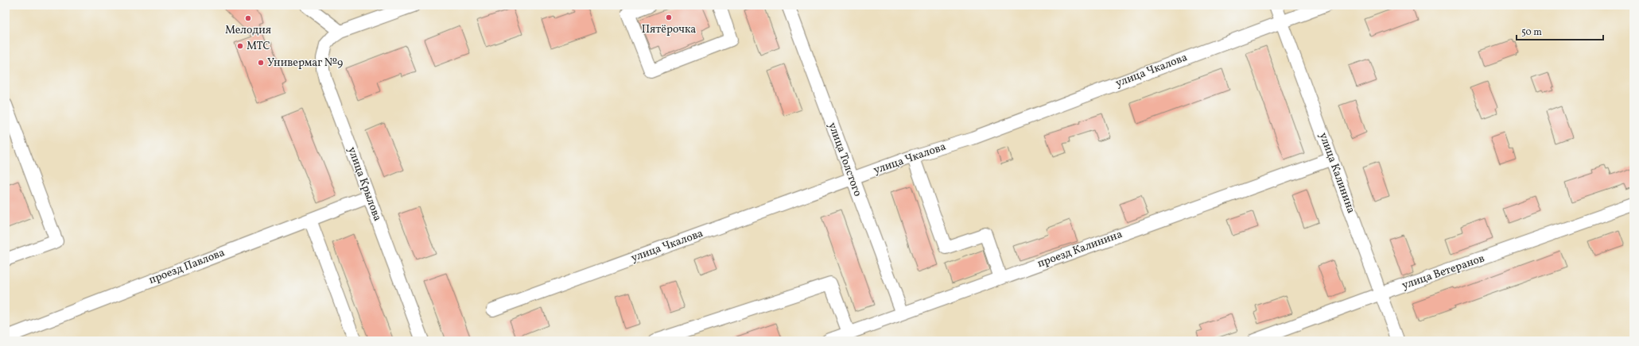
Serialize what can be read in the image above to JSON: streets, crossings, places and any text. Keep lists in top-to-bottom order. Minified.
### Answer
{"streets":{"street":["улица Чкалова","улица Толстого","улица Калинина","улица Крылова","проезд Калинина","проезд Павлова","улица Ветеранов"]},"crossings":[["улица Чкалова","улица Толстого"],["улица Чкалова","улица Калинина"],["улица Толстого","проезд Калинина"],["улица Калинина","проезд Калинина"],["улица Калинина","улица Ветеранов"],["улица Крылова","проезд Павлова"]],"places":["Пятёрочка","Мелодия","МТС","Универмаг №9"],"scale_bar":"50 m"}
